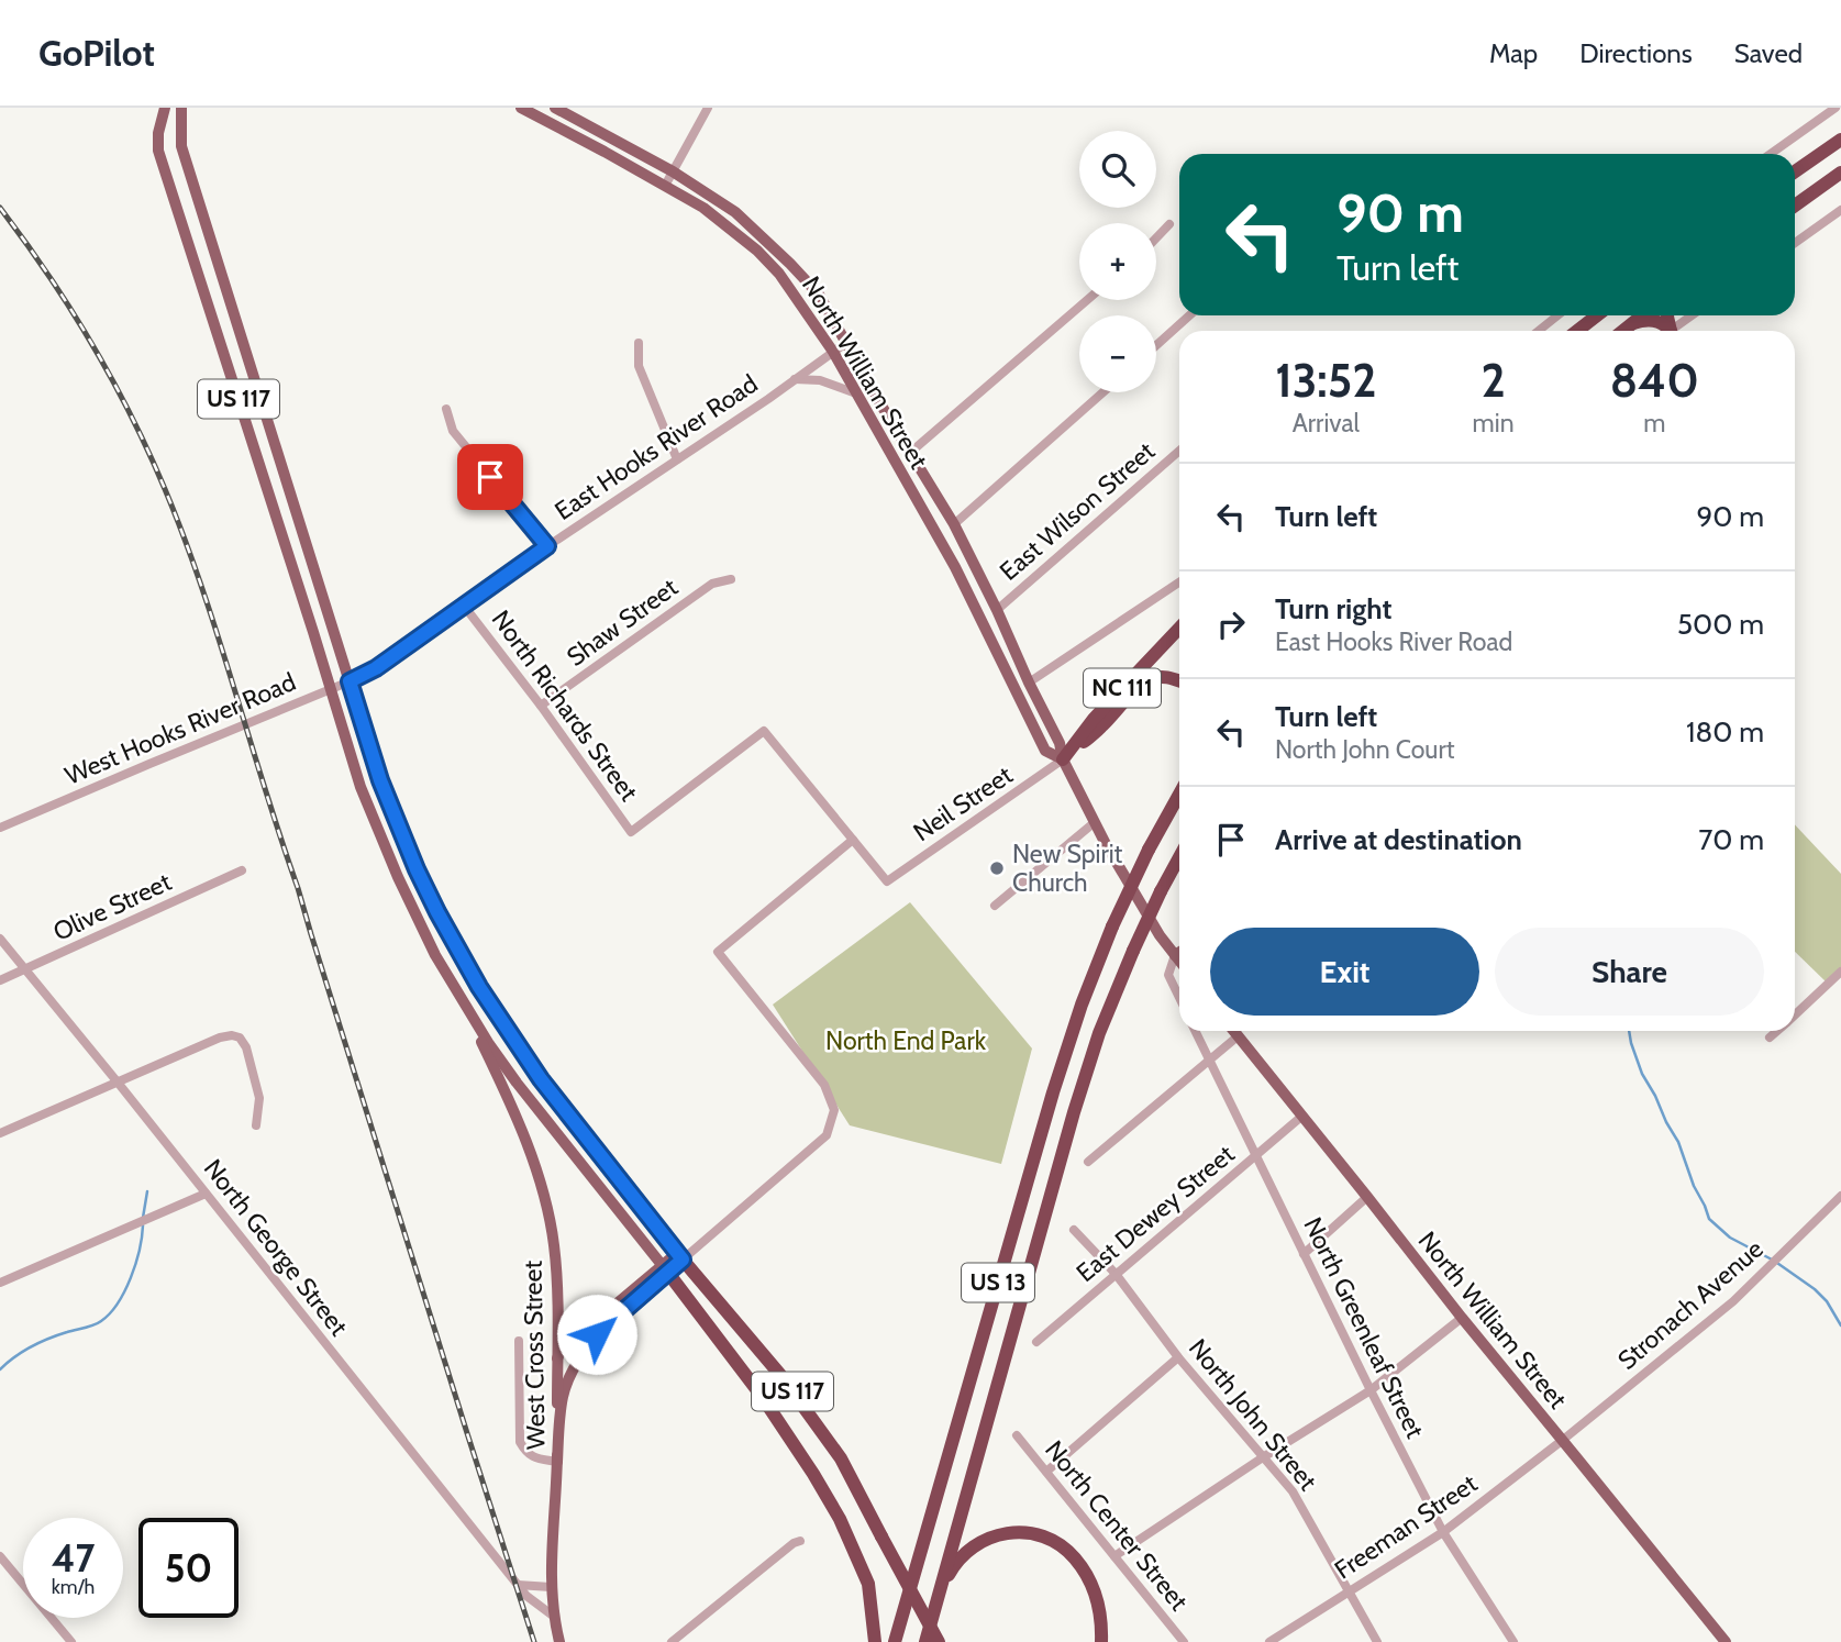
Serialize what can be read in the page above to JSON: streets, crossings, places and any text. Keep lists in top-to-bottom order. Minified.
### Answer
{"streets":{"highway":["US 117","NC 111","US 13"],"main road":["North William Street","West Cross Street"],"street":["East Hooks River Road","East Wilson Street","Shaw Street","North Richards Street","West Hooks River Road","Neil Street","Olive Street","East Dewey Street","North George Street","Stronach Avenue","North Greenleaf Street","North John Street","North Center Street","Freeman Street"]},"crossings":[["North William Street","East Hooks River Road"],["North William Street","East Wilson Street"],["North William Street","NC 111"],["North William Street","Neil Street"],["North William Street","East Dewey Street"],["North William Street","Stronach Avenue"],["North William Street","Freeman Street"],["US 117","West Hooks River Road"],["US 117","West Cross Street"],["East Hooks River Road","North Richards Street"],["East Hooks River Road","West Hooks River Road"],["Shaw Street","North Richards Street"],["NC 111","Neil Street"],["North Richards Street","Neil Street"],["North Richards Street","West Cross Street"],["Neil Street","West Cross Street"],["Olive Street","North George Street"],["East Dewey Street","North Greenleaf Street"],["East Dewey Street","North John Street"],["Stronach Avenue","Freeman Street"],["North Greenleaf Street","Freeman Street"],["North John Street","Freeman Street"]],"parks":["North End Park"],"places":["New Spirit Church"],"page":{"header":"GoPilot","nav":["Map","Directions","Saved"],"map_buttons":["+","−"],"turn":["90 m","Turn left"],"eta":["13:52","Arrival","2","min","840","m"],"list":[{"name":"Turn left","value":"90 m"},{"name":"Turn right","note":"East Hooks River Road","value":"500 m"},{"name":"Turn left","note":"North John Court","value":"180 m"},{"name":"Arrive at destination","value":"70 m"}],"buttons":["Exit","Share"],"speed":"47 km/h","limit":"50"}}
